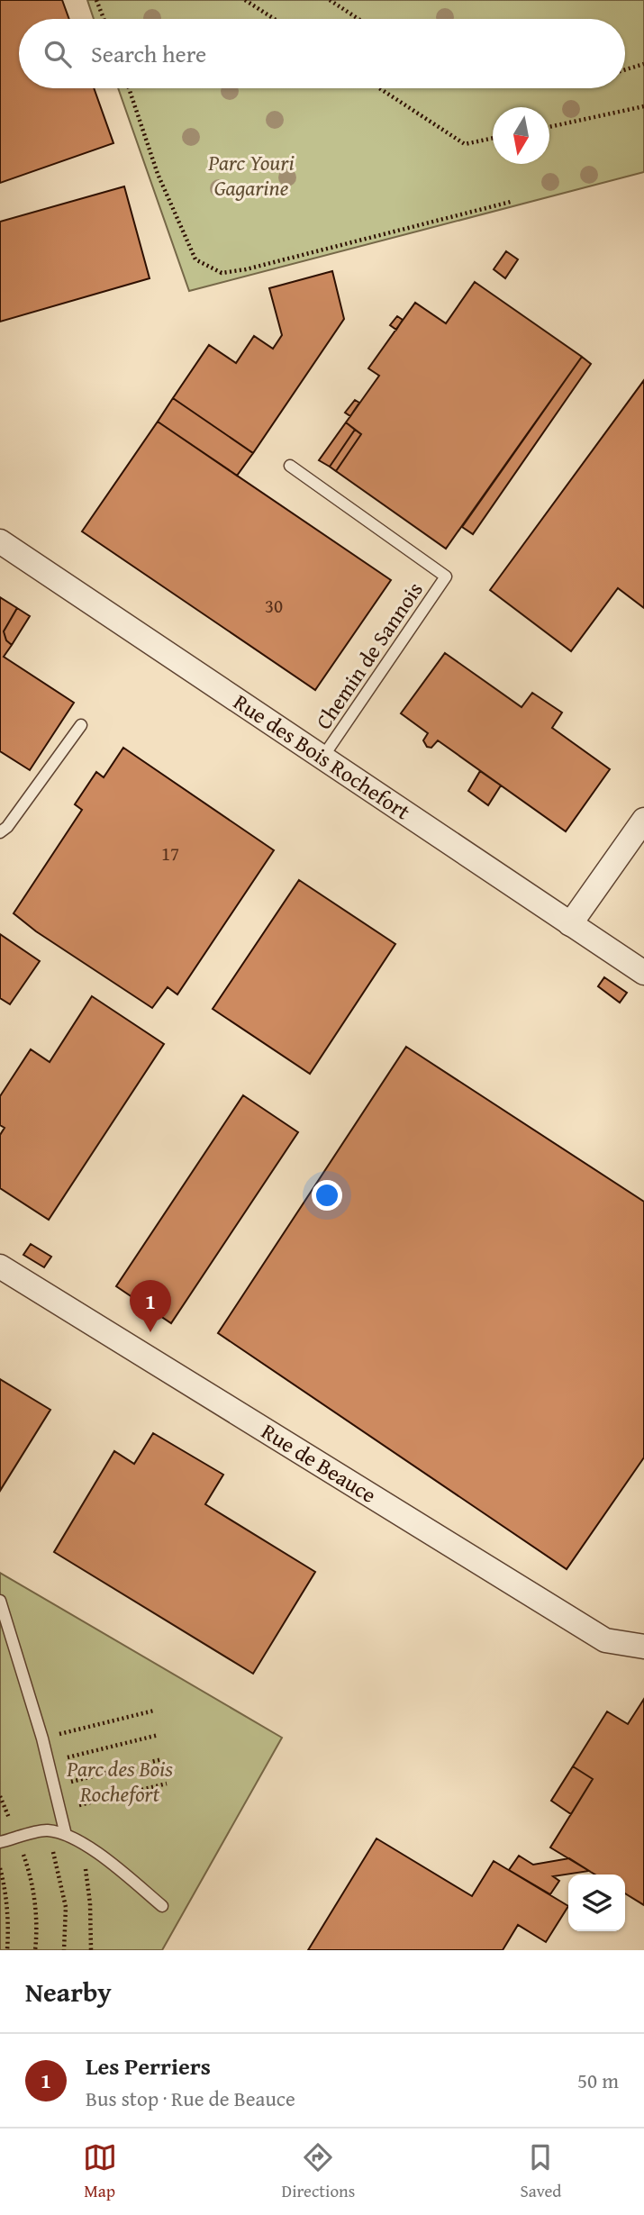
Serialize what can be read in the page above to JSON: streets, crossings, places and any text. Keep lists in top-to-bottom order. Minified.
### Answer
{"streets":{"street":["Rue des Bois Rochefort","Rue de Beauce"],"lane":["Chemin de Sannois"]},"crossings":[["Chemin de Sannois","Rue des Bois Rochefort"]],"parks":["Parc Youri Gagarine","Parc des Bois Rochefort"],"house_numbers":["30","17"],"north":"bottom","page":{"search":"Search here","pins":"1","heading":"Nearby","list":[{"mark":"1","name":"Les Perriers","note":"Bus stop · Rue de Beauce","value":"50 m"}],"nav":["Map","Directions","Saved"]}}
